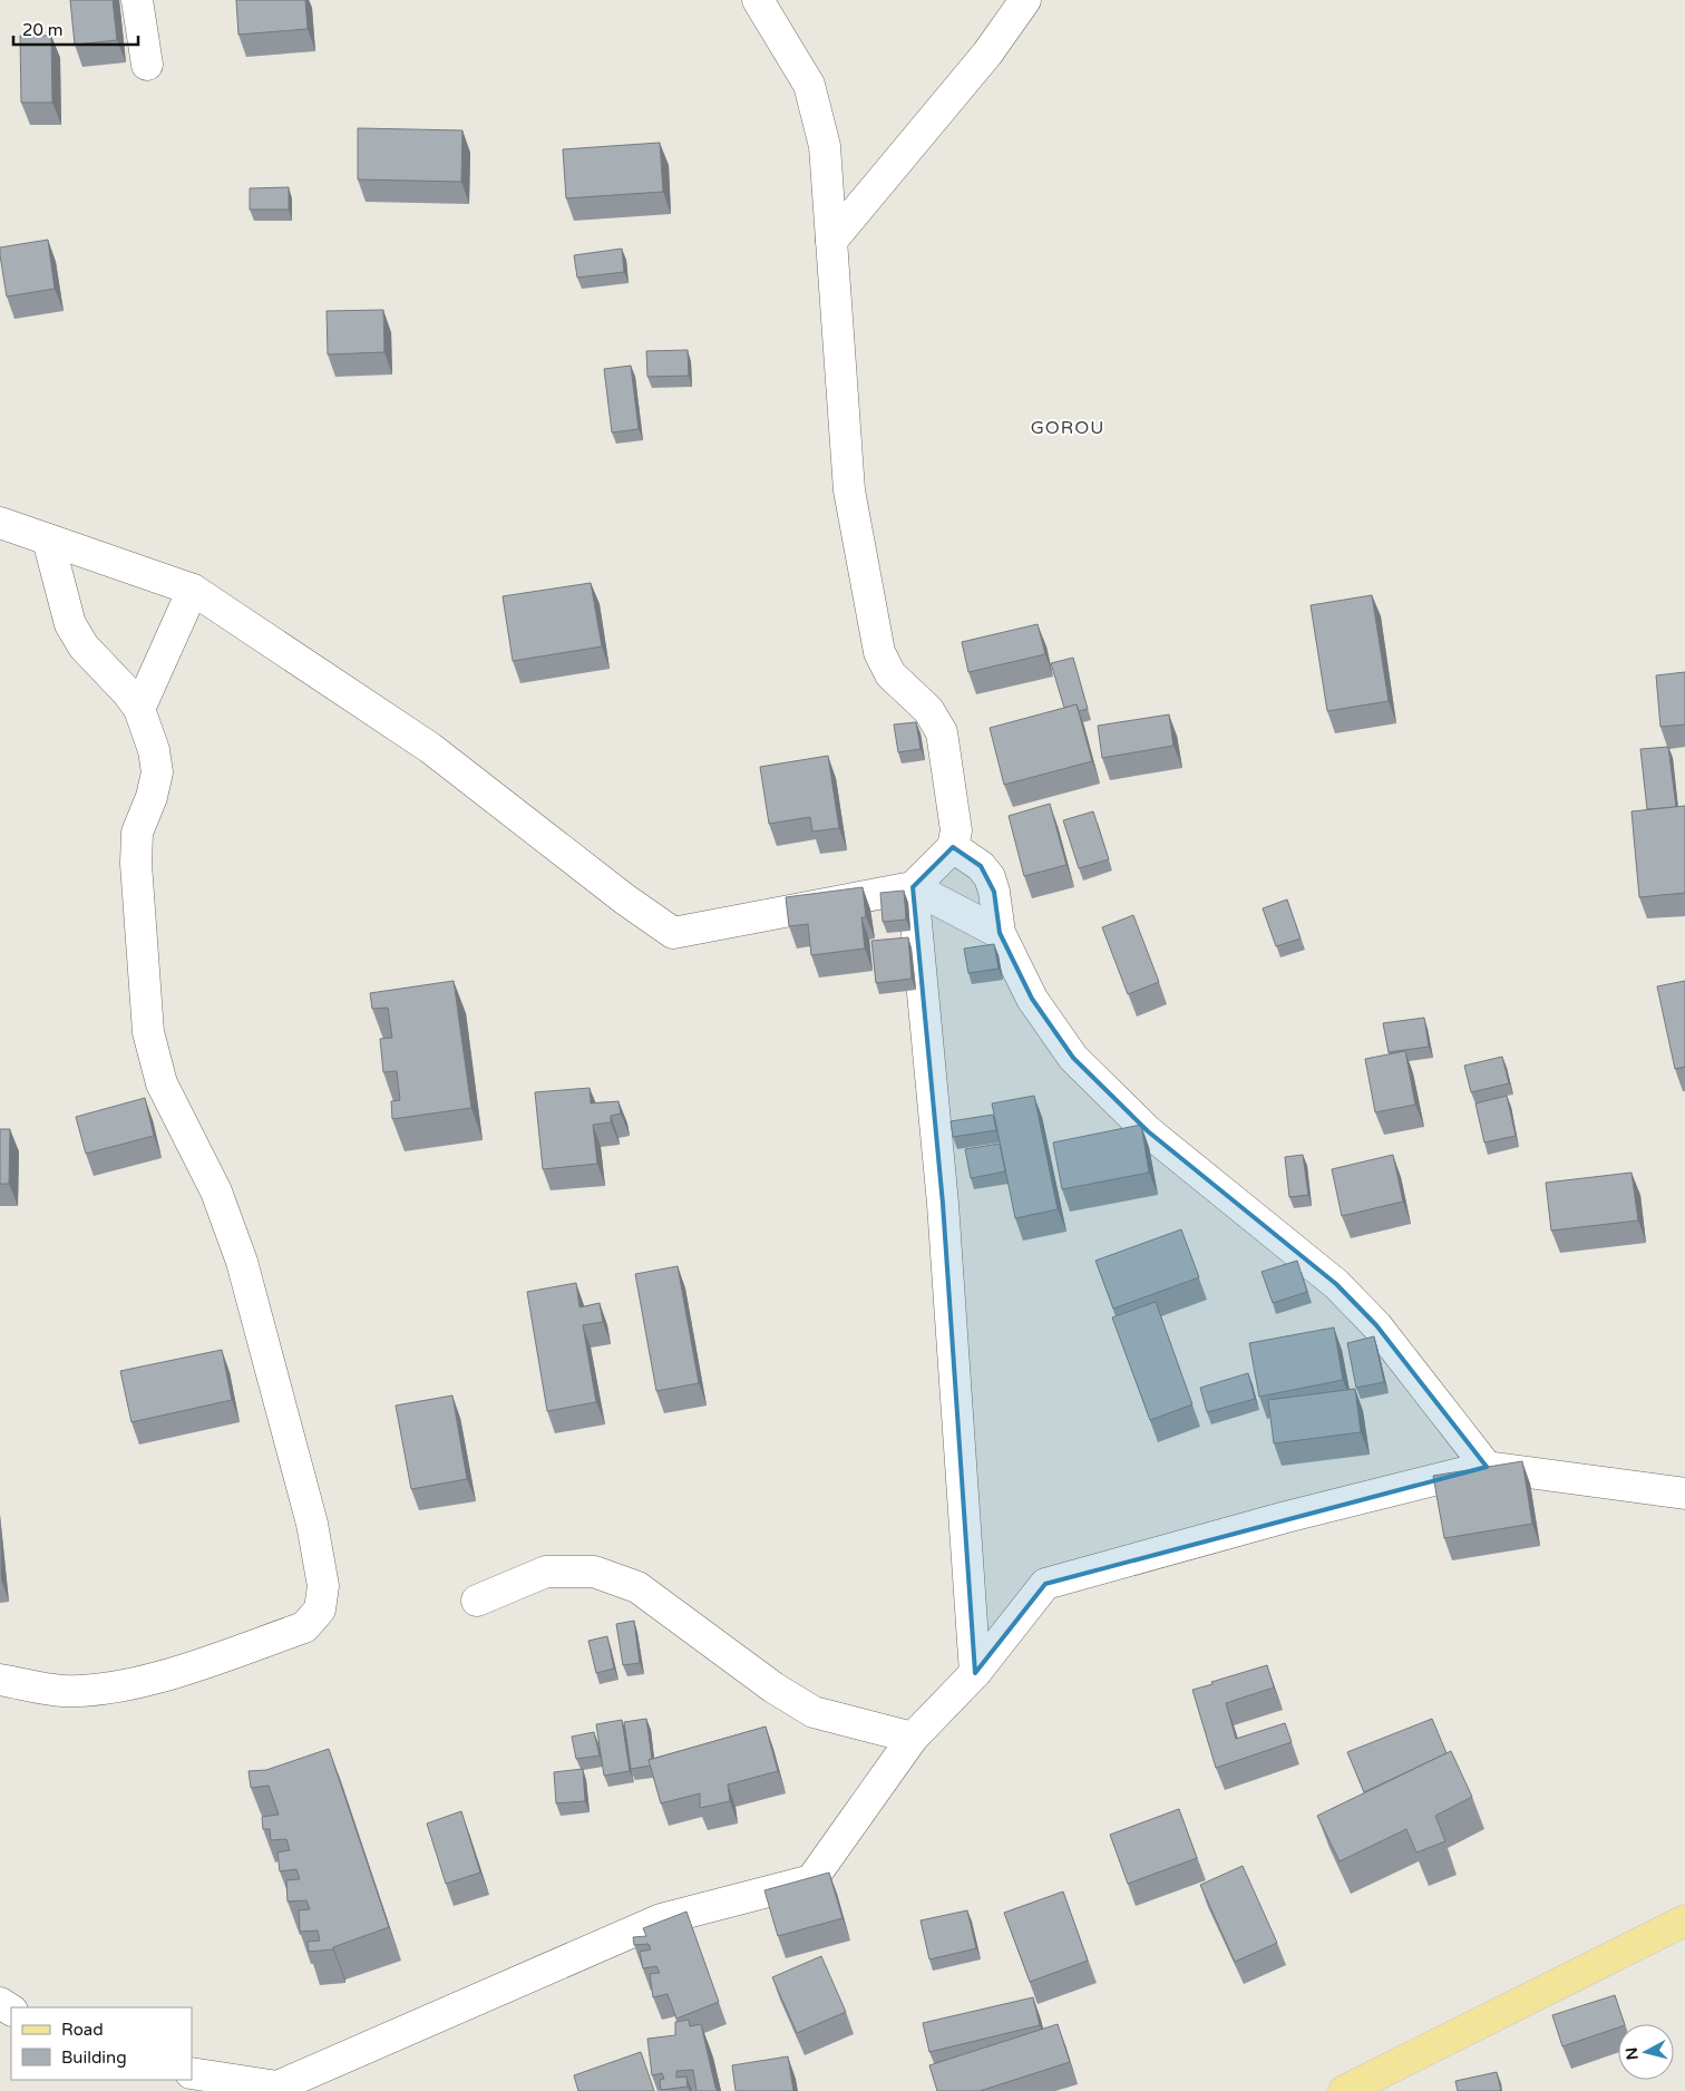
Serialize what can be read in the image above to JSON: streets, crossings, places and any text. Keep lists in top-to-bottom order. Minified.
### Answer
{"districts":["GOROU"],"legend":["Road","Building"],"scale_bar":"20 m","north":"left"}
